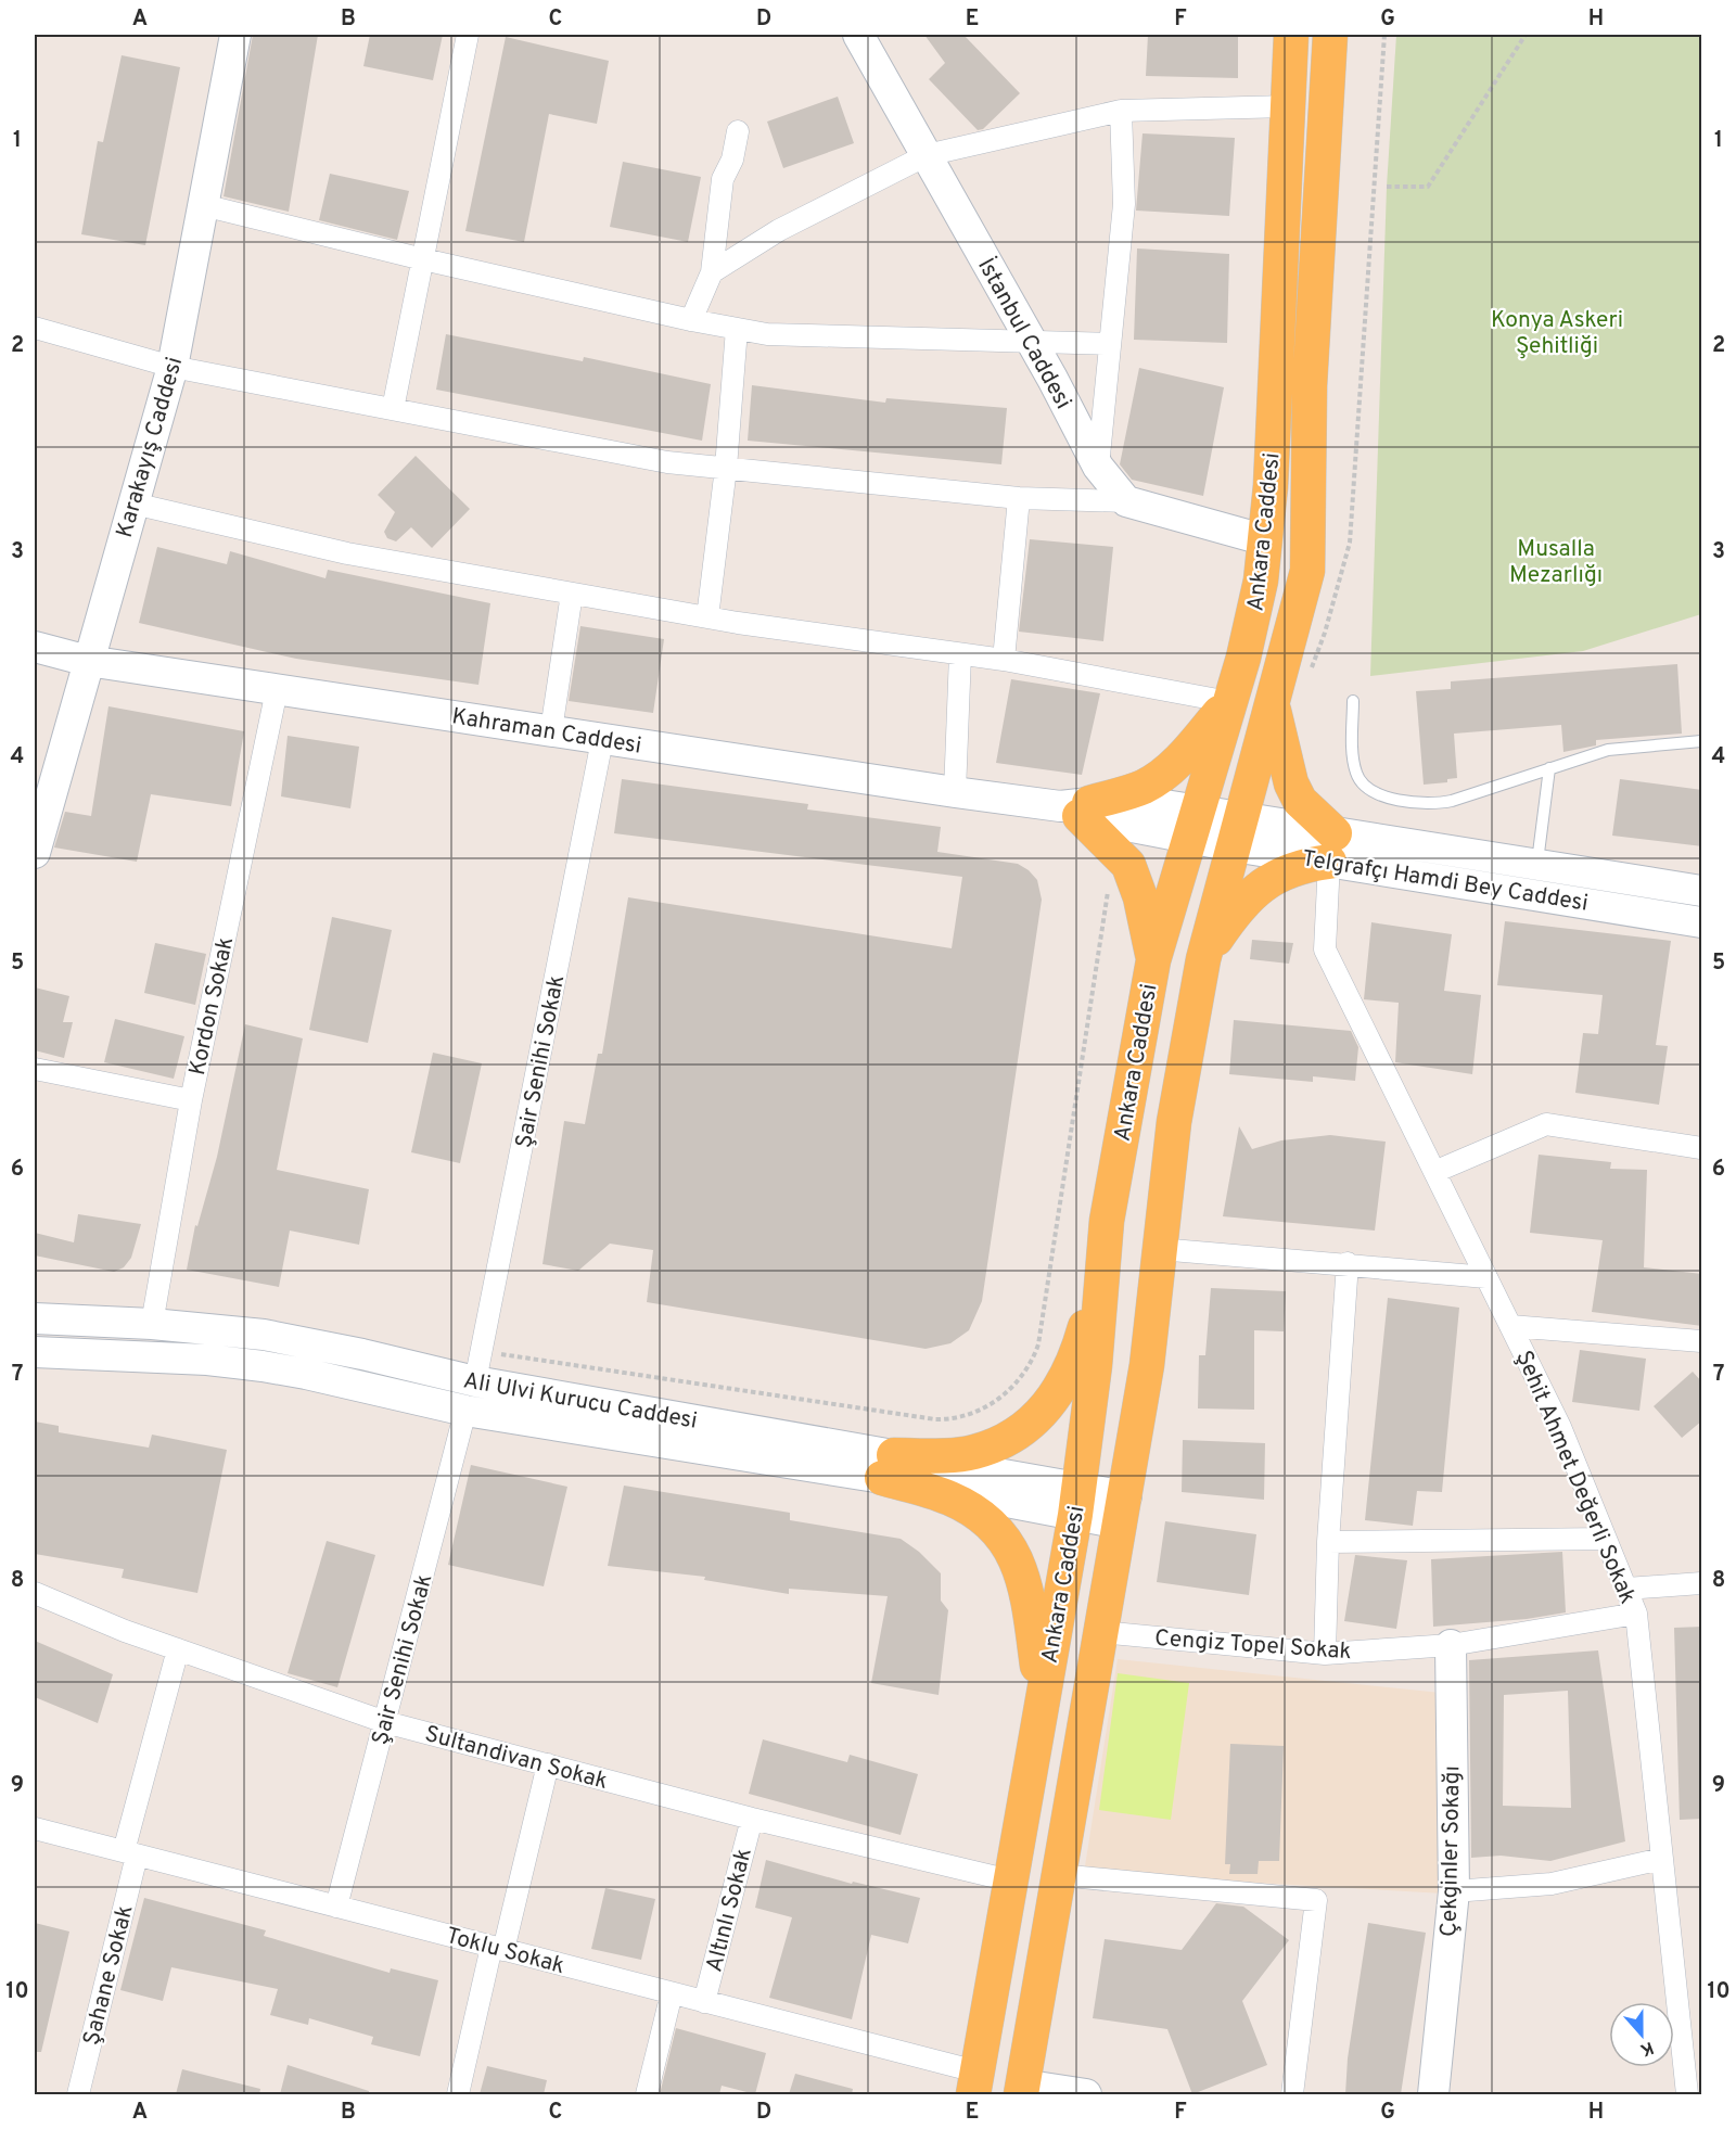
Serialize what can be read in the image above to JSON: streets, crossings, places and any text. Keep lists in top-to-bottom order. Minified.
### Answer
{"streets":{"main road":["Ankara Caddesi"],"street":["İstanbul Caddesi","Karakayış Caddesi","Kahraman Caddesi","Telgrafçı Hamdi Bey Caddesi","Kordon Sokak","Şair Senihi Sokak","Ali Ulvi Kurucu Caddesi","Şehit Ahmet Değerli Sokak","Cengiz Topel Sokak","Sultandivan Sokak","Çekginler Sokağı","Altınlı Sokak","Toklu Sokak","Şahane Sokak"]},"crossings":[["Karakayış Caddesi","Kahraman Caddesi"],["Ankara Caddesi","Kahraman Caddesi"],["Ankara Caddesi","Telgrafçı Hamdi Bey Caddesi"],["Ankara Caddesi","Ali Ulvi Kurucu Caddesi"],["Ankara Caddesi","Cengiz Topel Sokak"],["Ankara Caddesi","Sultandivan Sokak"],["Ankara Caddesi","Toklu Sokak"],["Kahraman Caddesi","Telgrafçı Hamdi Bey Caddesi"],["Kahraman Caddesi","Kordon Sokak"],["Kahraman Caddesi","Şair Senihi Sokak"],["Telgrafçı Hamdi Bey Caddesi","Şehit Ahmet Değerli Sokak"],["Kordon Sokak","Ali Ulvi Kurucu Caddesi"],["Şair Senihi Sokak","Ali Ulvi Kurucu Caddesi"],["Şair Senihi Sokak","Sultandivan Sokak"],["Şair Senihi Sokak","Toklu Sokak"],["Şehit Ahmet Değerli Sokak","Cengiz Topel Sokak"],["Cengiz Topel Sokak","Çekginler Sokağı"],["Sultandivan Sokak","Altınlı Sokak"],["Sultandivan Sokak","Şahane Sokak"],["Altınlı Sokak","Toklu Sokak"],["Toklu Sokak","Şahane Sokak"]],"parks":["Konya Askeri Şehitliği","Musalla Mezarlığı"],"north":"bottom","grid":{"columns":["A","B","C","D","E","F","G","H"],"rows":["1","2","3","4","5","6","7","8","9","10"]}}
